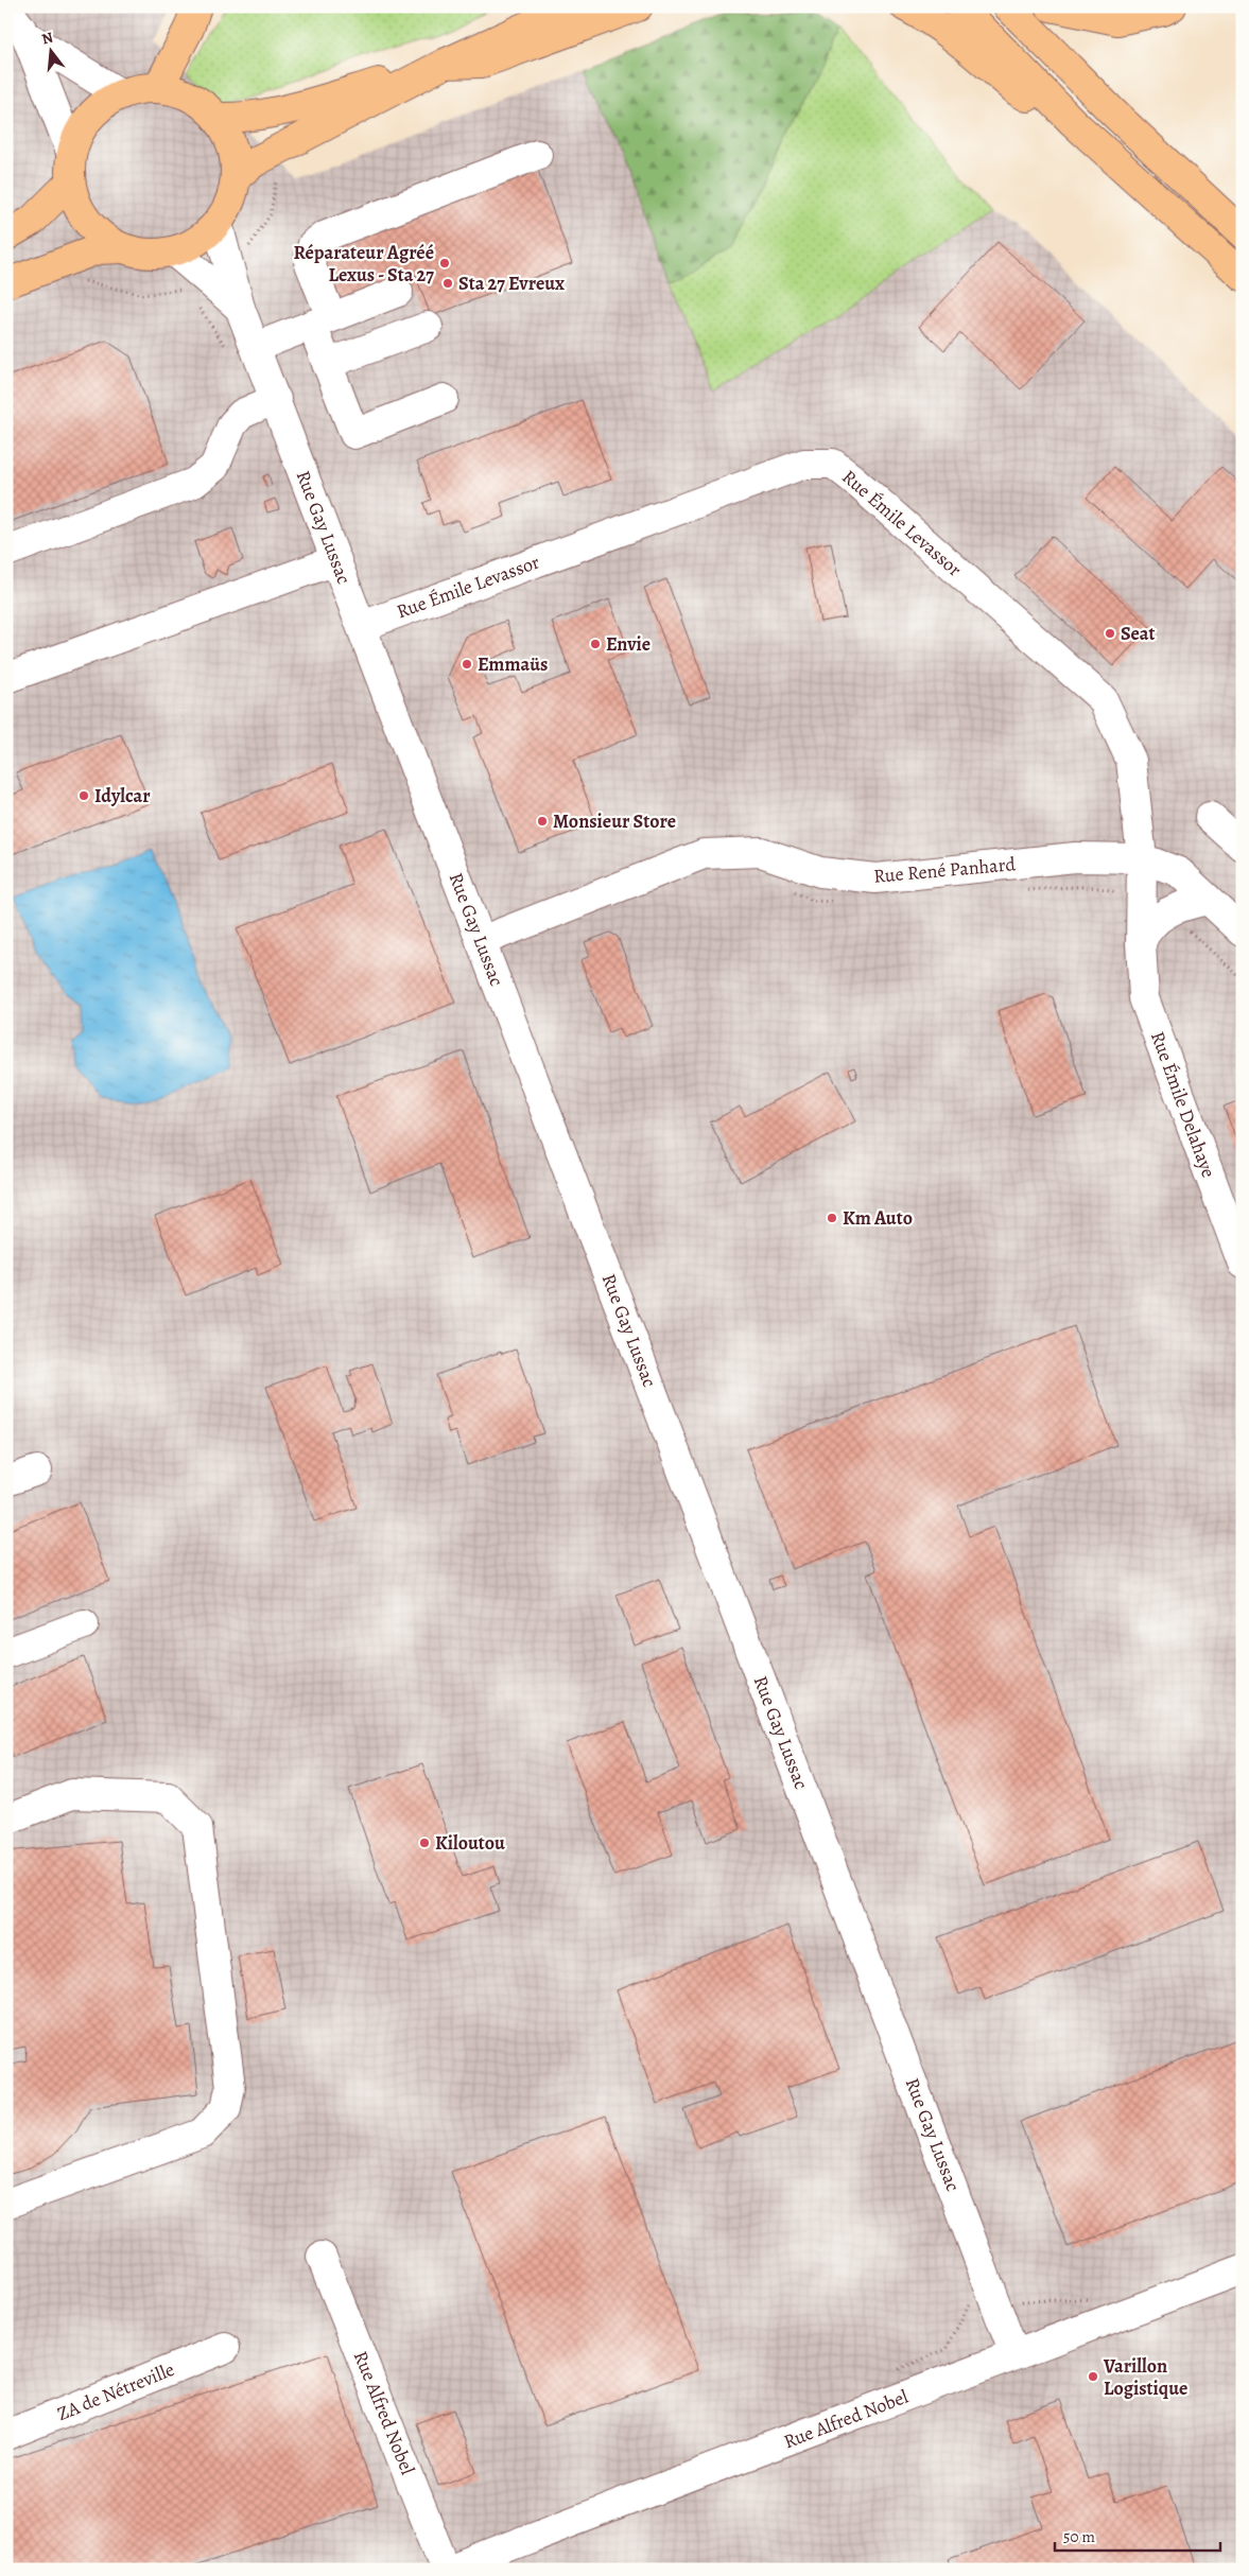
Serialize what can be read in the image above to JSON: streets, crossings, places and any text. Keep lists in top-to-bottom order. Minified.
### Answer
{"streets":{"street":["Rue Émile Levassor","Rue Gay Lussac","Rue René Panhard","Rue Émile Delahaye","ZA de Nétreville","Rue Alfred Nobel"]},"crossings":[["Rue Émile Levassor","Rue Gay Lussac"],["Rue Émile Levassor","Rue René Panhard"],["Rue Émile Levassor","Rue Émile Delahaye"],["Rue Gay Lussac","Rue René Panhard"],["Rue Gay Lussac","Rue Alfred Nobel"],["Rue René Panhard","Rue Émile Delahaye"]],"places":["Réparateur Agréé Lexus - Sta 27","Sta 27 Evreux","Seat","Envie","Emmaüs","Idylcar","Monsieur Store","Km Auto","Kiloutou","Varillon Logistique"],"scale_bar":"50 m","north":"top"}
